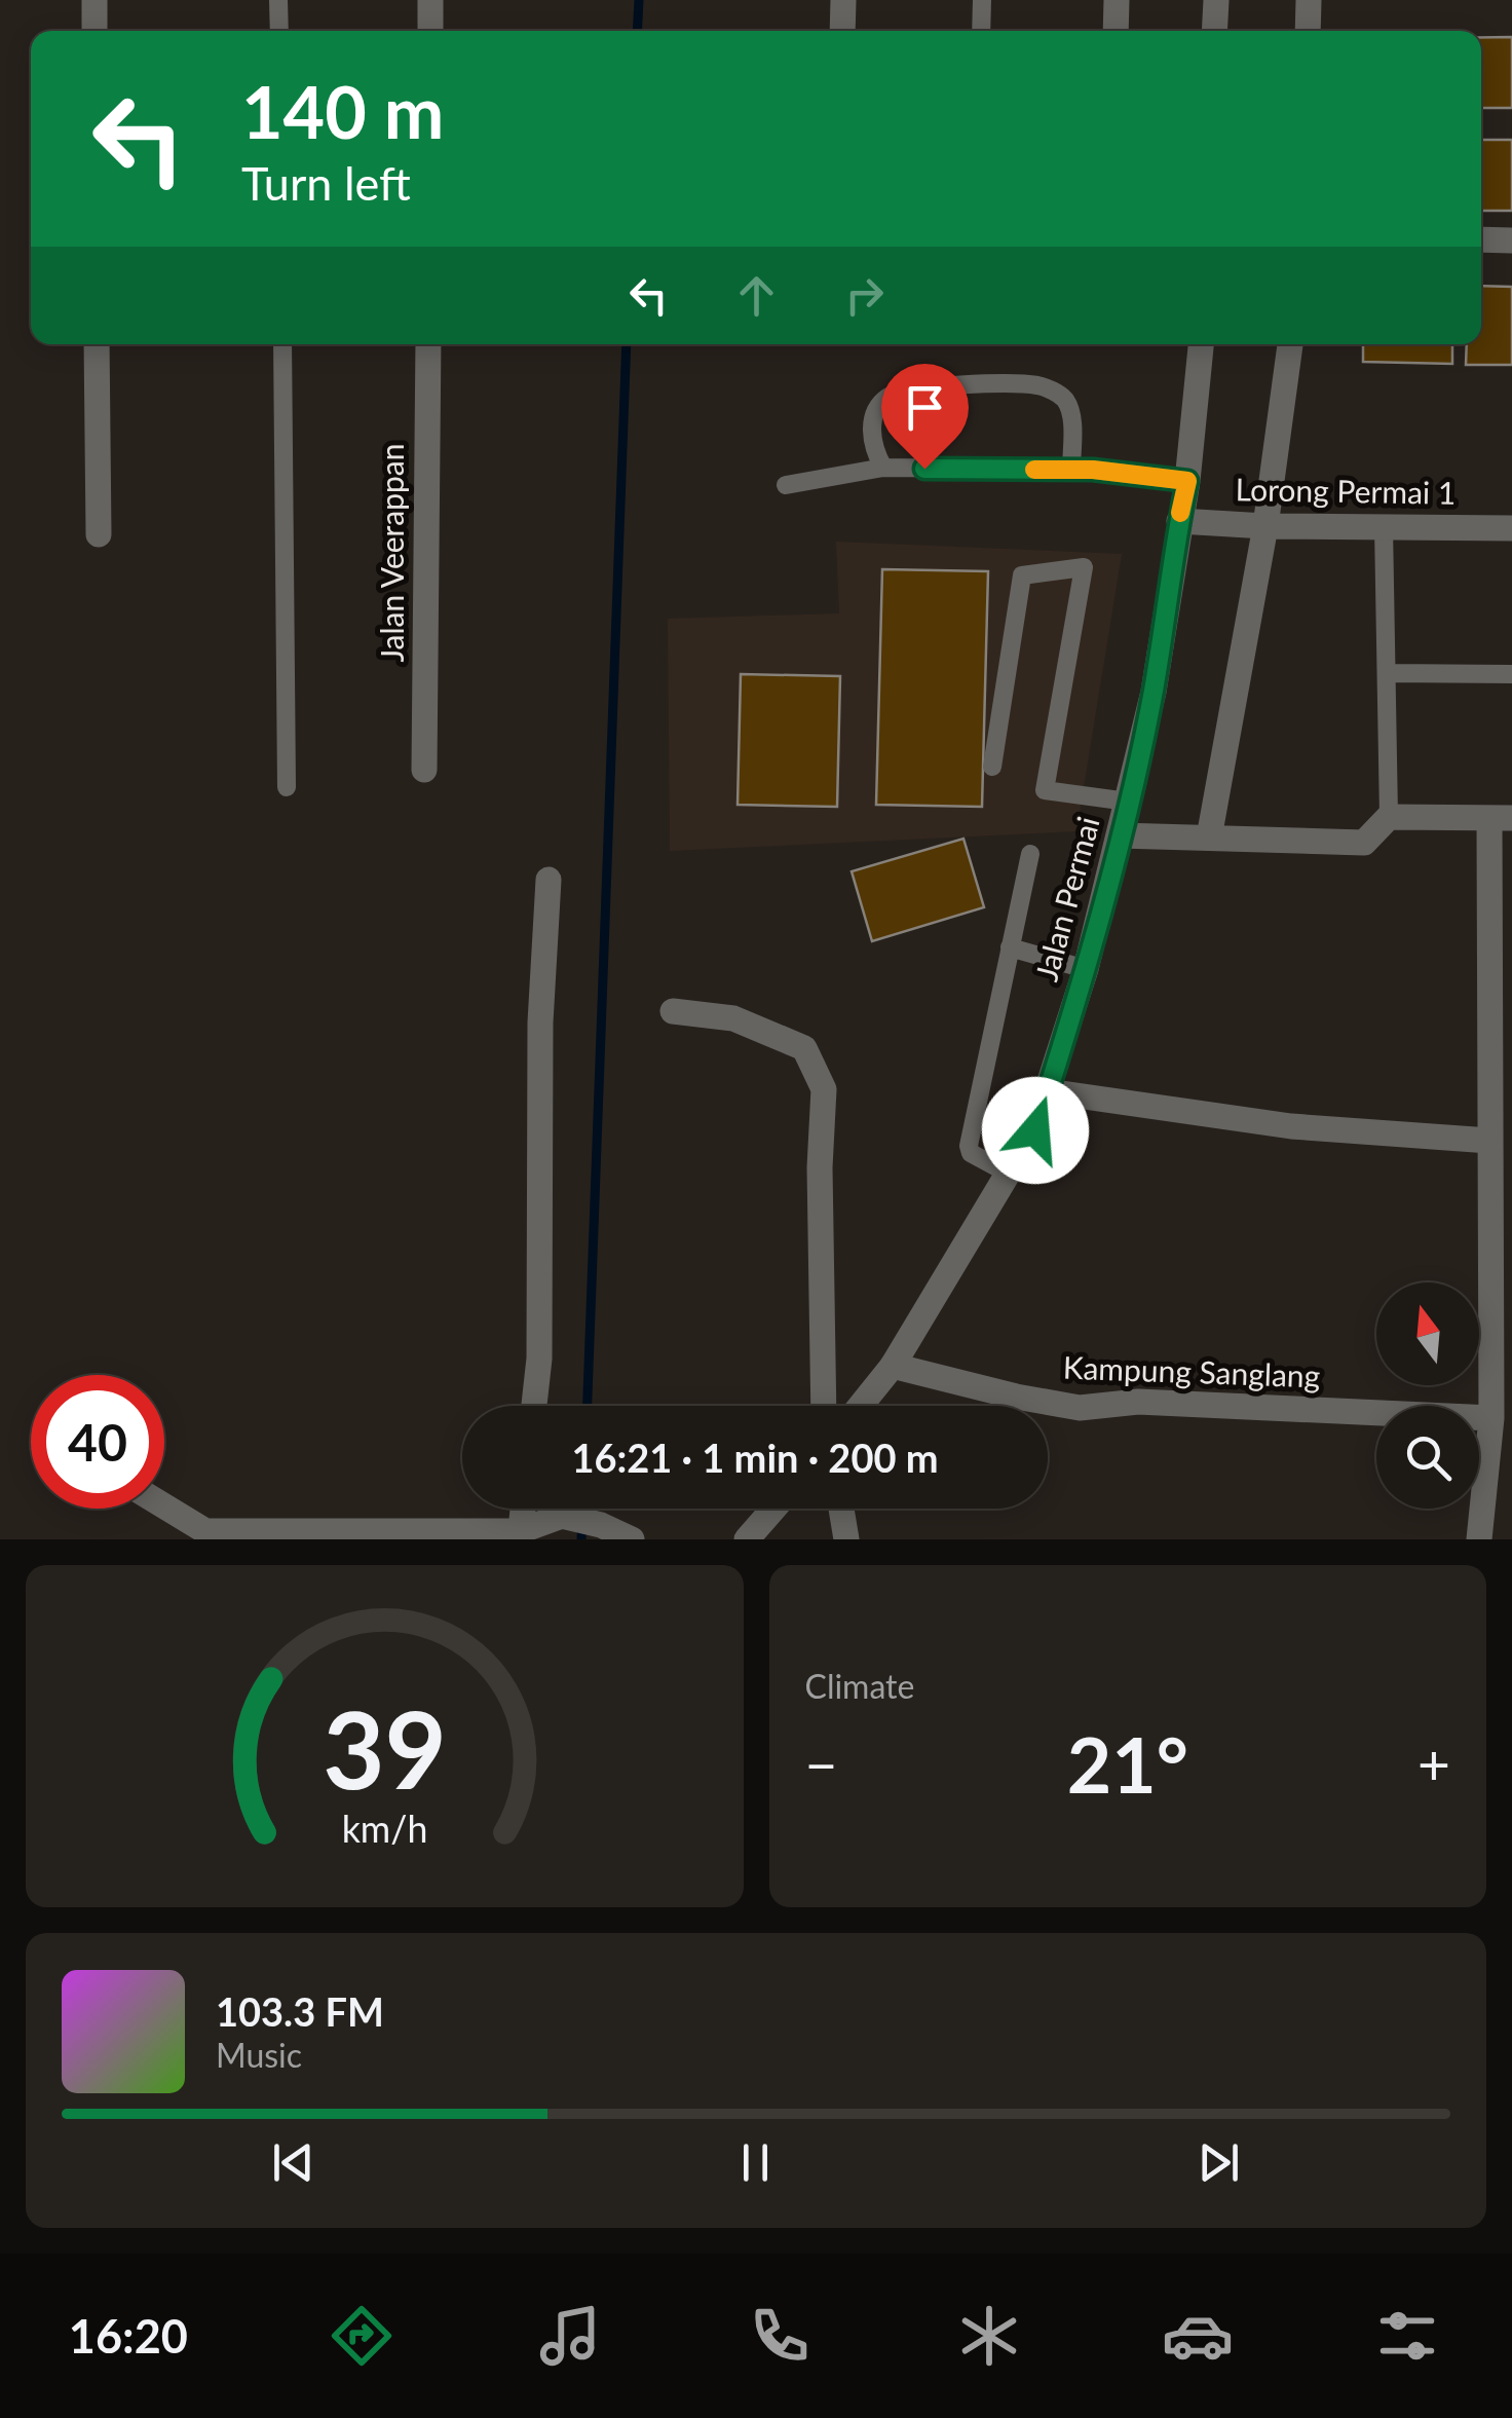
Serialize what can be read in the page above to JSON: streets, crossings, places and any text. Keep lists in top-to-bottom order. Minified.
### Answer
{"streets":{"street":["Lorong Permai 1","Jalan Veerappan","Jalan Permai","Kampung Sanglang"]},"crossings":[["Lorong Permai 1","Jalan Permai"],["Jalan Permai","Kampung Sanglang"]],"north":"top","page":{"turn":["140 m","Turn left"],"limit":"40","trip":"16:21 · 1 min · 200 m","tile":"Climate","heat":["−","21°","+"],"song":["103.3 FM","Music"],"tabs":"16:20","gauge":["39","km/h"]}}
